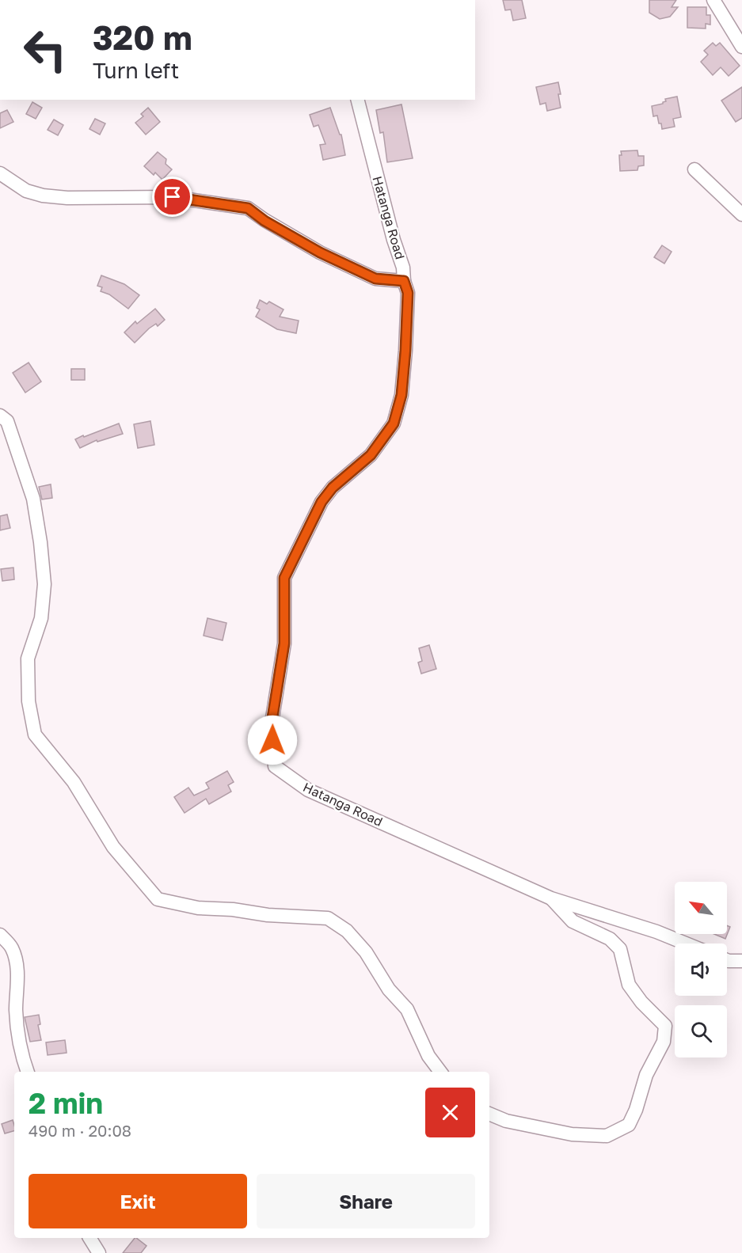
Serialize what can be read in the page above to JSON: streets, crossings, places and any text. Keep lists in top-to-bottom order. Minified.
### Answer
{"streets":{"street":["Hatanga Road"]},"north":"top left","page":{"turn":["320 m","Turn left"],"heading":["2 min","490 m · 20:08"],"buttons":["Exit","Share"]}}
